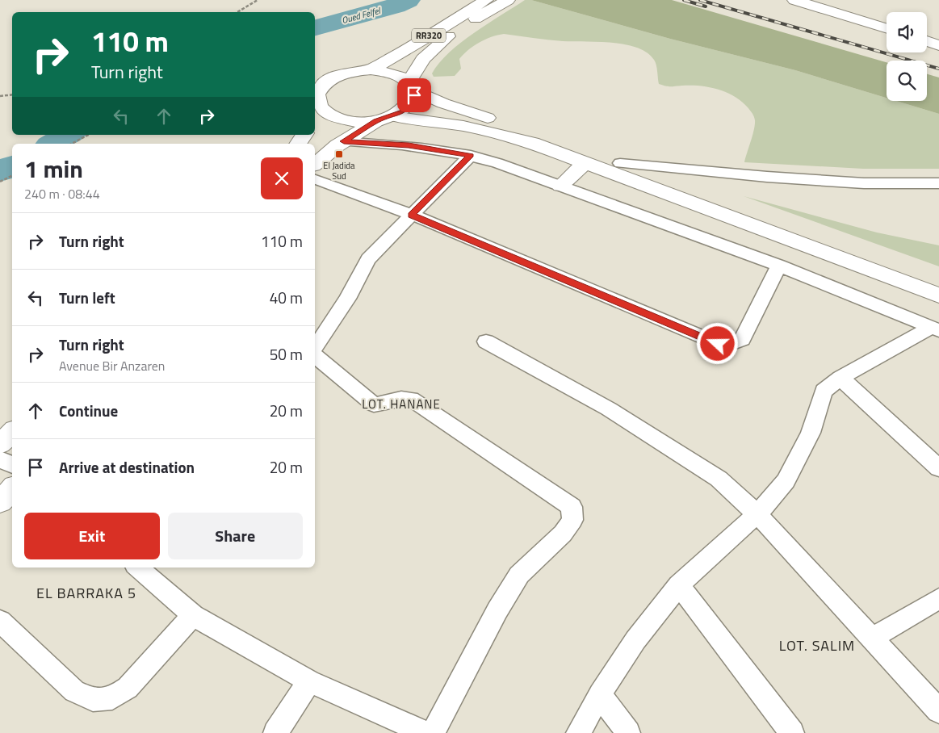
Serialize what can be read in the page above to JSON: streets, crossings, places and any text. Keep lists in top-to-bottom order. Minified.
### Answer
{"streets":{"main road":["RR320"]},"districts":["LOT. HANANE","EL BARRAKA 5","LOT. SALIM"],"water":["Oued Felfel"],"places":{"transit":["El Jadida Sud"]},"page":{"turn":["110 m","Turn right"],"heading":["1 min","240 m · 08:44"],"list":[{"name":"Turn right","value":"110 m"},{"name":"Turn left","value":"40 m"},{"name":"Turn right","note":"Avenue Bir Anzaren","value":"50 m"},{"name":"Continue","value":"20 m"},{"name":"Arrive at destination","value":"20 m"}],"buttons":["Exit","Share"]}}
